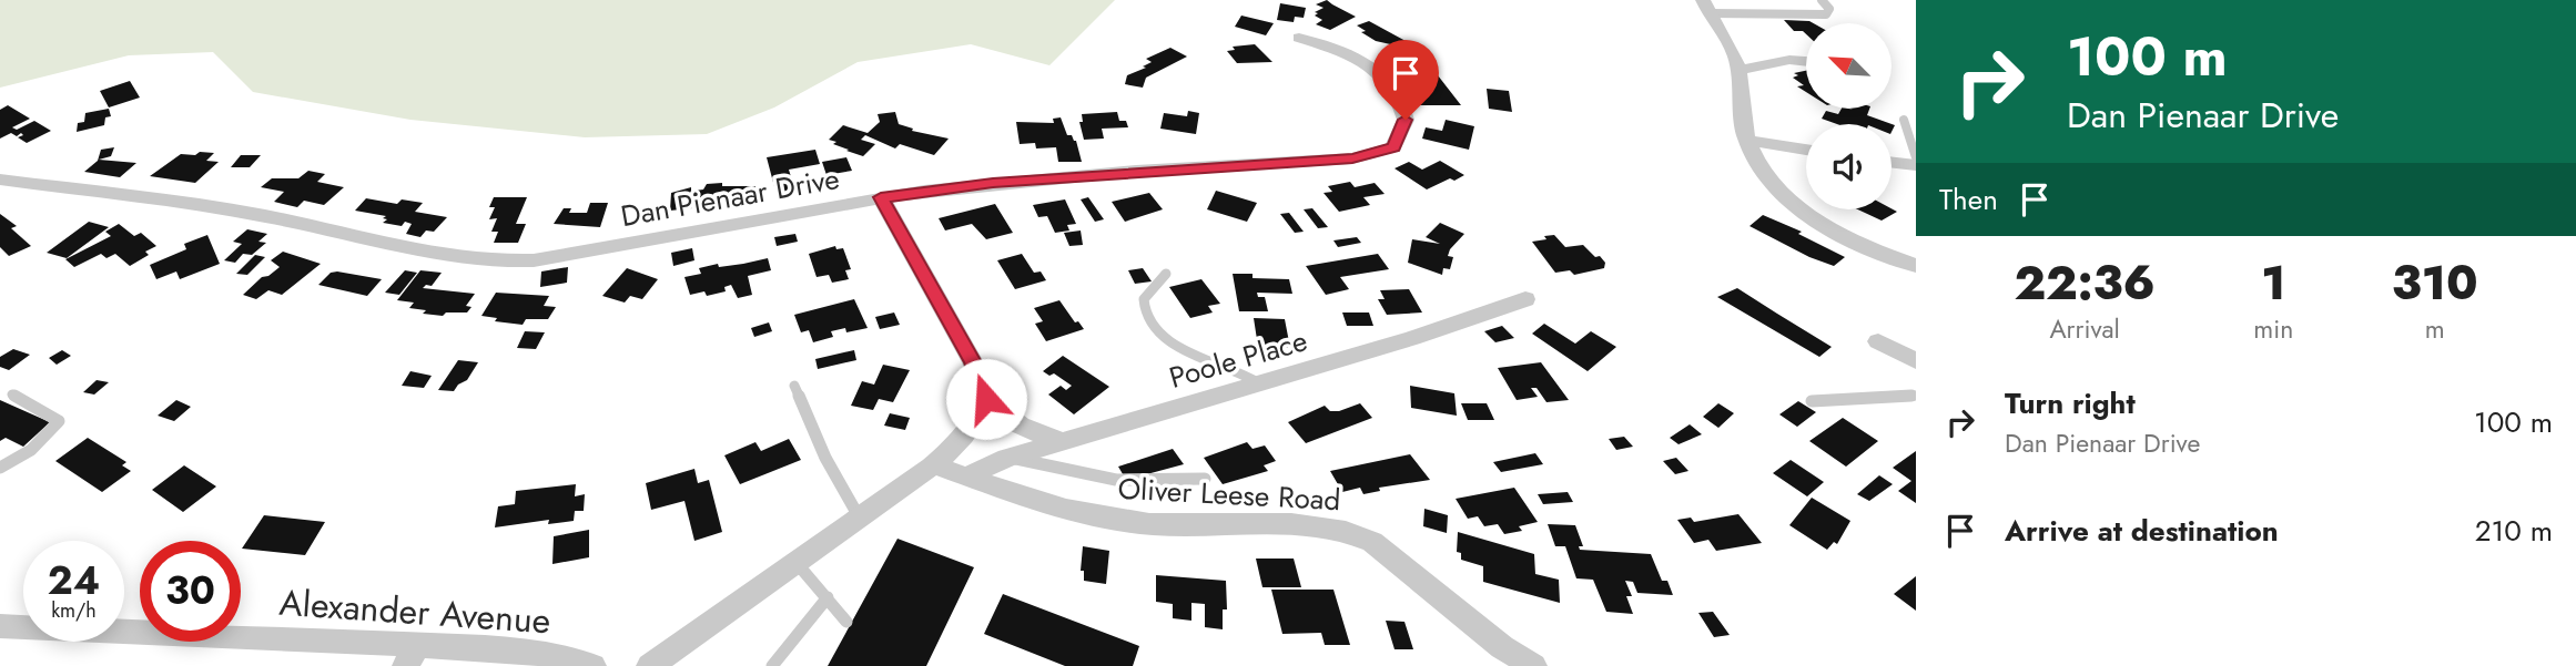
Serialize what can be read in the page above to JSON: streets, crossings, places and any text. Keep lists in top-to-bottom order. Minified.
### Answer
{"streets":{"street":["Dan Pienaar Drive","Poole Place","Oliver Leese Road","Alexander Avenue"]},"crossings":[["Poole Place","Oliver Leese Road"]],"north":"top left","page":{"turn":["100 m","Dan Pienaar Drive"],"then":"Then","eta":["22:36","Arrival","1","min","310","m"],"list":[{"name":"Turn right","note":"Dan Pienaar Drive","value":"100 m"},{"name":"Arrive at destination","value":"210 m"}],"speed":"24 km/h","limit":"30"}}
